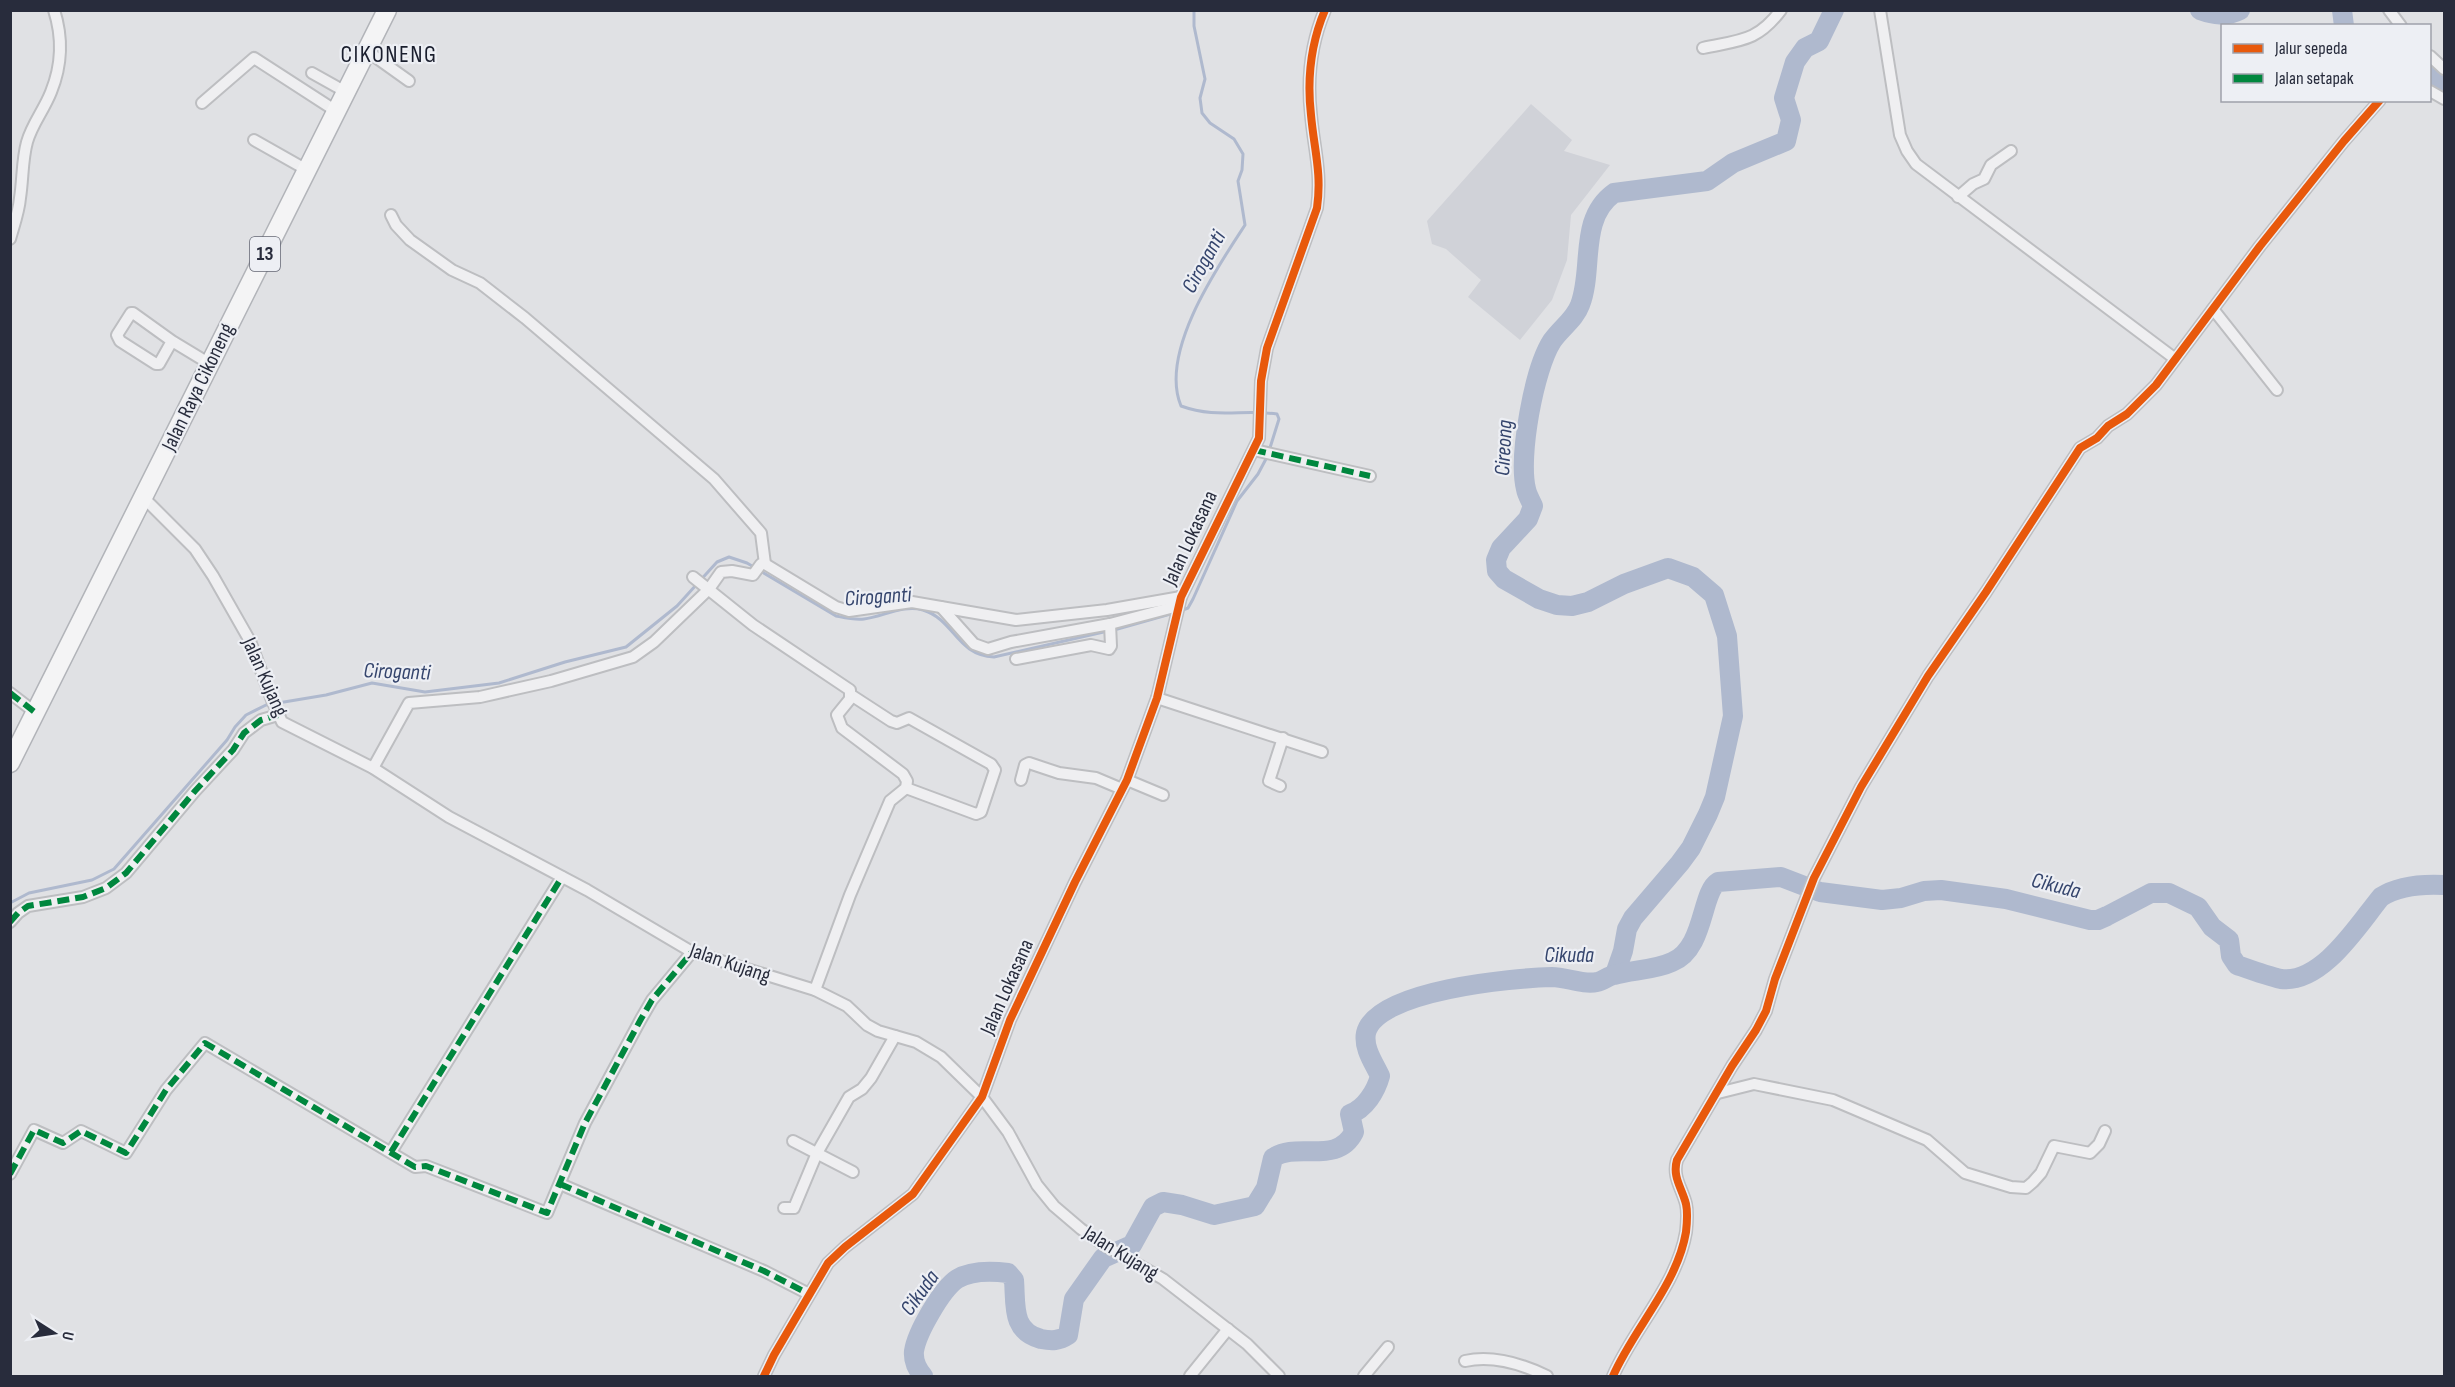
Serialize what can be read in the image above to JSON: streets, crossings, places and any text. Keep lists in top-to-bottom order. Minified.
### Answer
{"streets":{"highway":["13","Jalan Raya Cikoneng"],"street":["Jalan Lokasana","Jalan Kujang"]},"crossings":[["Jalan Raya Cikoneng","Jalan Kujang"],["Jalan Lokasana","Jalan Kujang"]],"districts":["CIKONENG"],"water":["Ciroganti","Cireong","Cikuda"],"legend":["Jalur sepeda","Jalan setapak"],"north":"right"}
